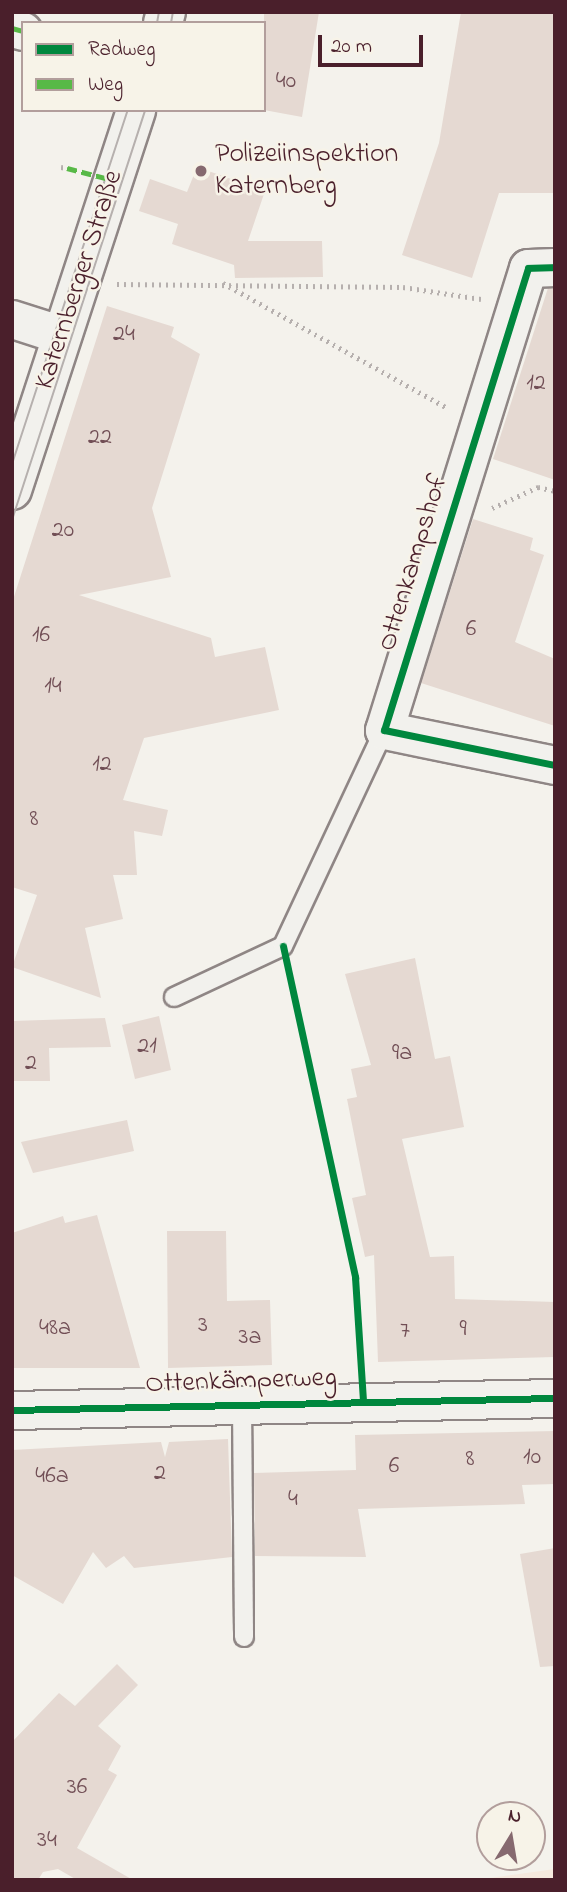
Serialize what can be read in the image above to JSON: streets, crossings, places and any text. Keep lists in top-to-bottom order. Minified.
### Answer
{"streets":{"main road":["Katernberger Straße"],"street":["Ottenkampshof","Ottenkämperweg"]},"places":["Polizeiinspektion Katernberg"],"house_numbers":["40","24","12","22","20","6","16","14","12","8","21","9a","2","3","48a","9","7","3a","10","8","6","2","46a","4","36","34"],"legend":["Radweg","Weg"],"scale_bar":"20 m","north":"top"}
